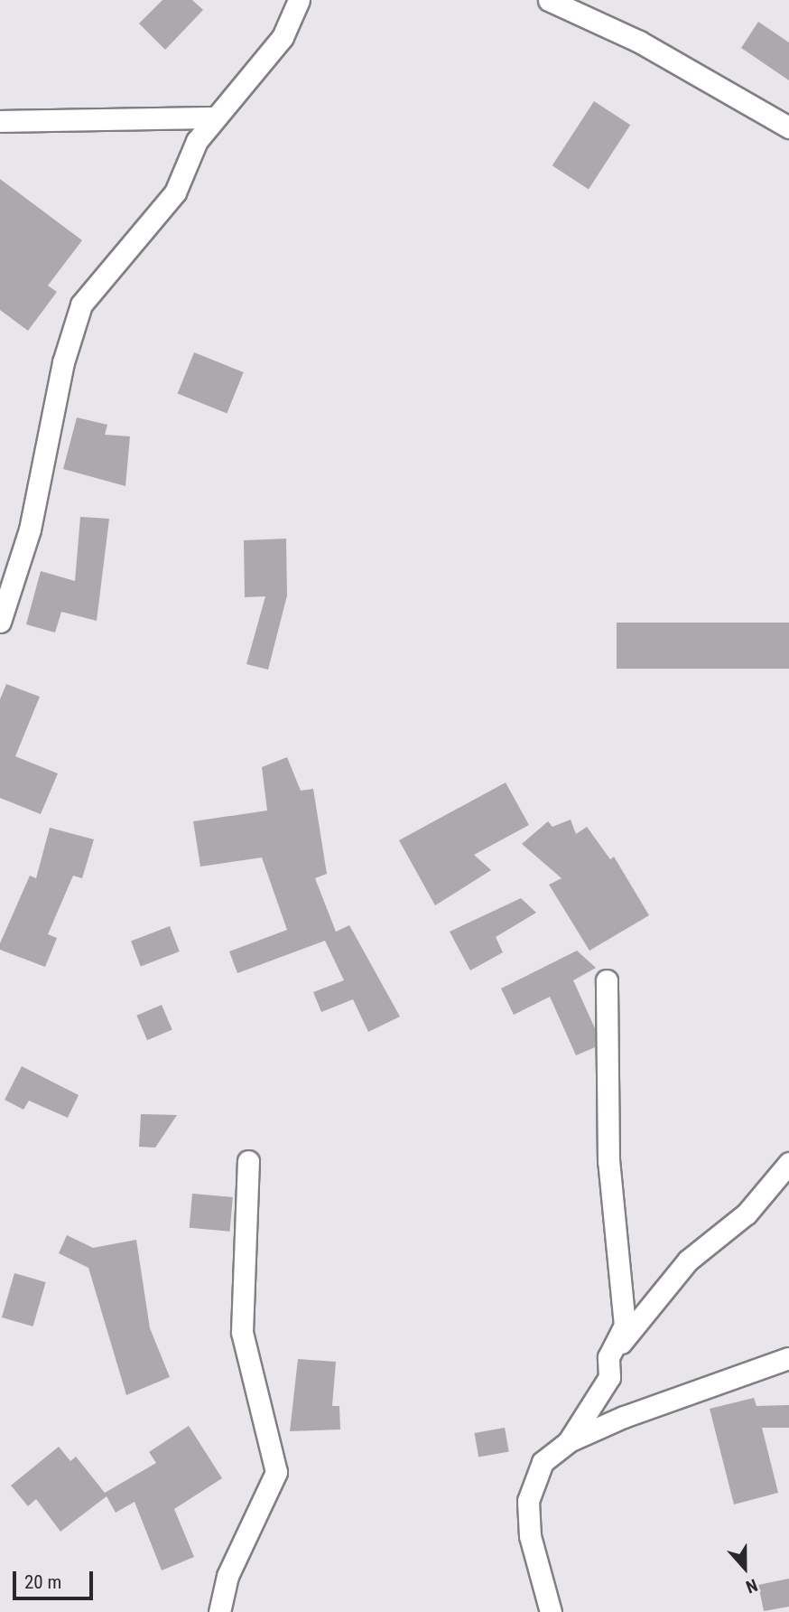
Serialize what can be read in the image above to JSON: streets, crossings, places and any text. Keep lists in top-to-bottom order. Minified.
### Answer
{"scale_bar":"20 m","north":"bottom"}
